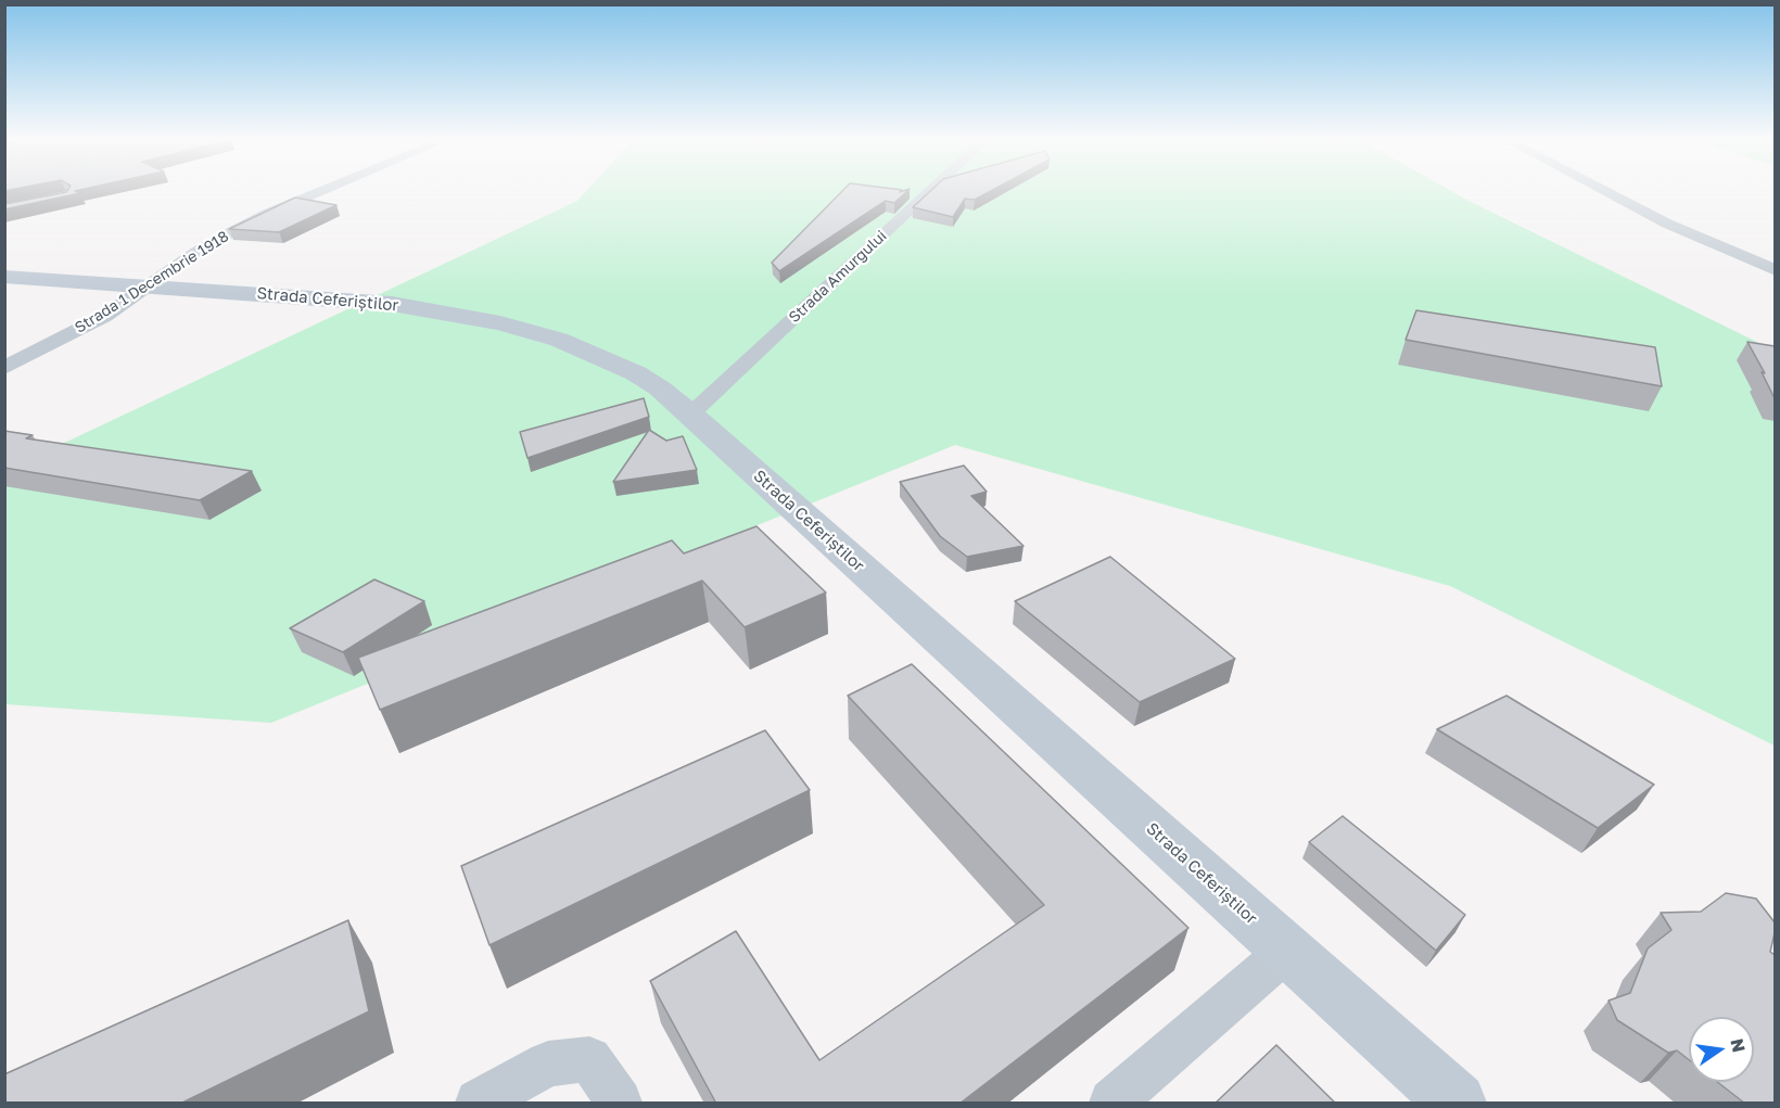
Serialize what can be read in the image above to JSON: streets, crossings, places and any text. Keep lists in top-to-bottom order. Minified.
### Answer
{"streets":{"street":["Strada Amurgului","Strada 1 Decembrie 1918","Strada Ceferiștilor"]},"crossings":[["Strada Amurgului","Strada Ceferiștilor"],["Strada 1 Decembrie 1918","Strada Ceferiștilor"]],"north":"right"}
